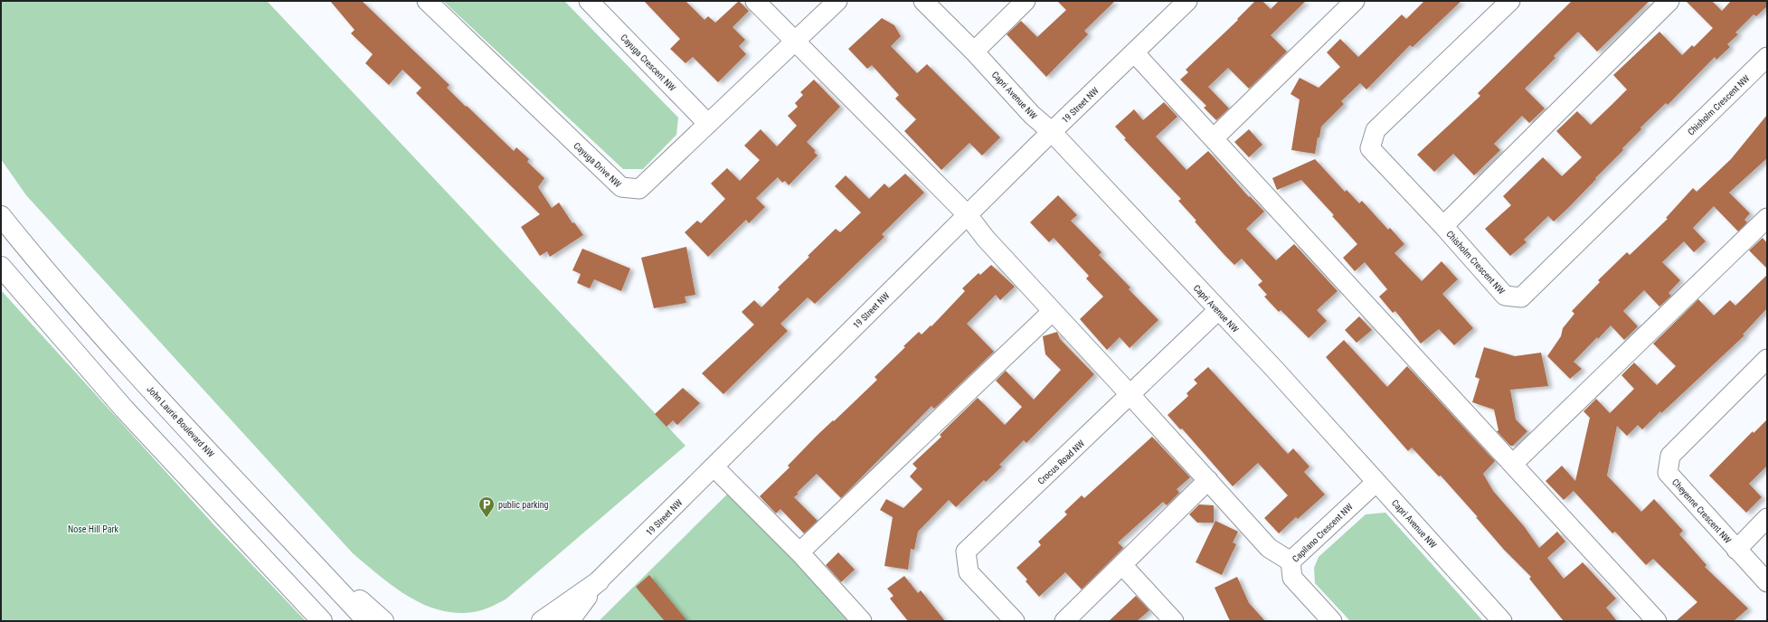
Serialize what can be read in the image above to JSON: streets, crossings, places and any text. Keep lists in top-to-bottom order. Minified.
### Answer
{"streets":{"main road":["John Laurie Boulevard NW"],"street":["Cayuga Crescent NW","Capri Avenue NW","19 Street NW","Chisholm Crescent NW","Cayuga Drive NW","Crocus Road NW","Cheyenne Crescent NW","Capilano Crescent NW"]},"crossings":[["Cayuga Crescent NW","Cayuga Drive NW"],["Capri Avenue NW","19 Street NW"],["Capri Avenue NW","Crocus Road NW"],["Capri Avenue NW","Capilano Crescent NW"]],"parks":["Nose Hill Park"],"places":{"parking":["public parking"]}}
